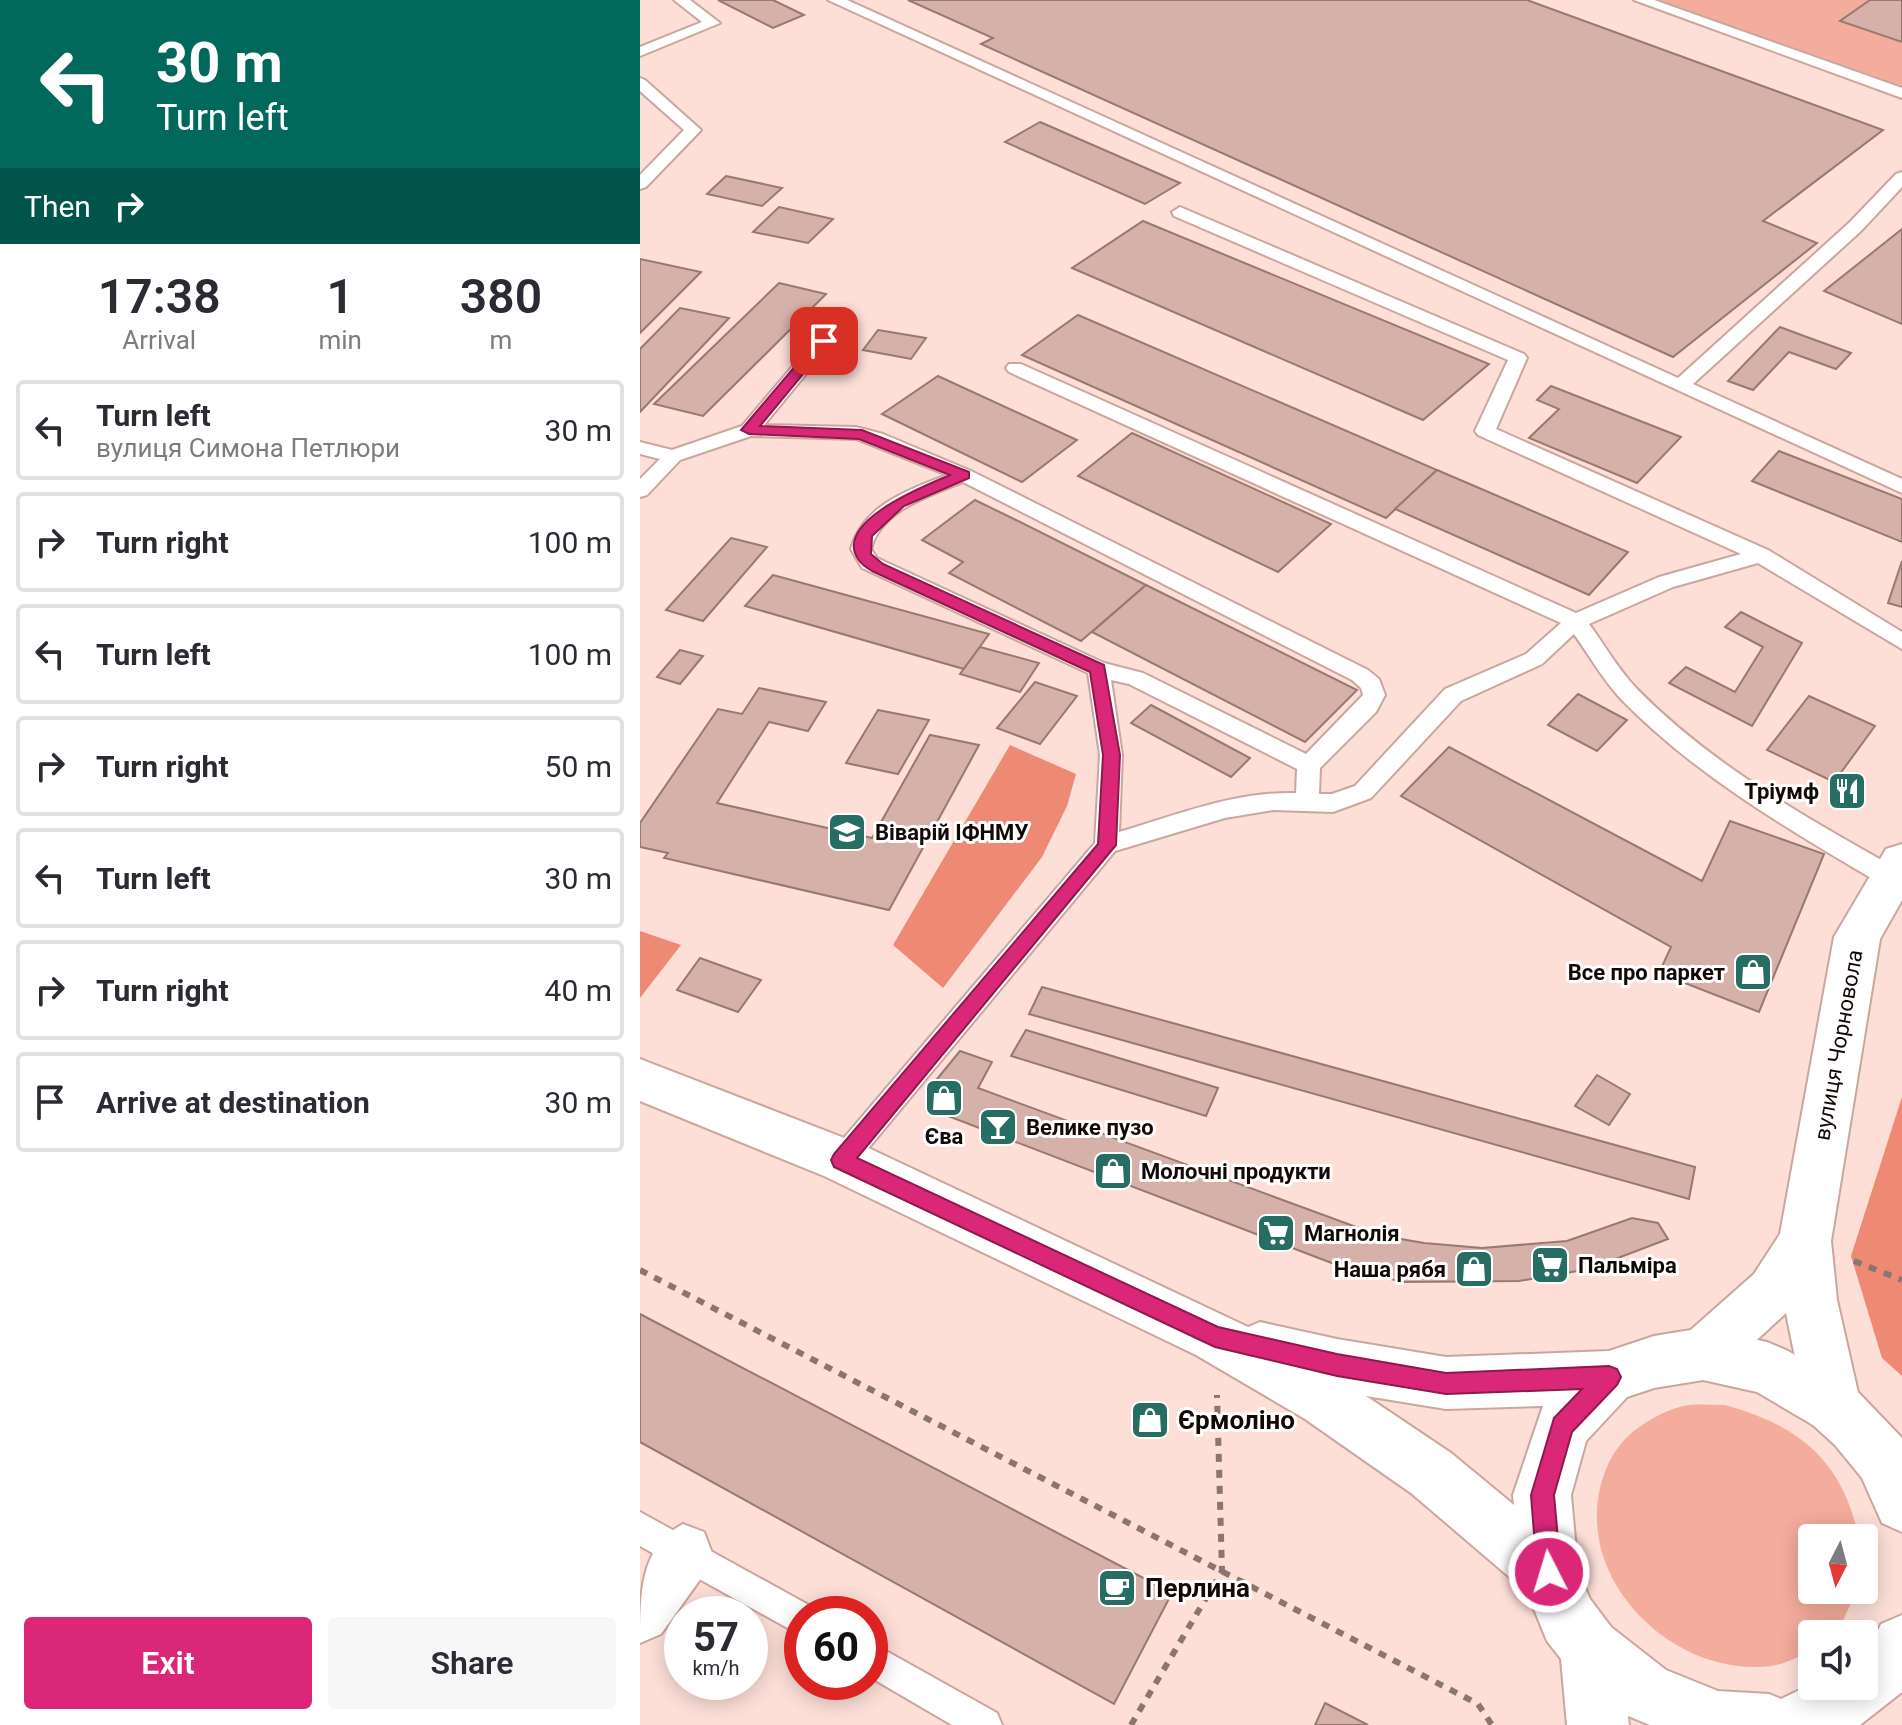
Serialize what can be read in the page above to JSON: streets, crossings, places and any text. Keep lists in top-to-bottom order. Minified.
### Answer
{"streets":{"main road":["вулиця Чорновола"]},"places":{"restaurant":["Тріумф"],"school or university":["Віварій ІФНМУ"],"shop":["Все про паркет","Єва","Молочні продукти","Наша рябя","Єрмоліно"],"bar":["Велике пузо"],"supermarket":["Магнолія","Пальміра"],"cafe":["Перлина"]},"north":"bottom","page":{"turn":["30 m","Turn left"],"then":"Then","eta":["17:38","Arrival","1","min","380","m"],"list":[{"name":"Turn left","note":"вулиця Симона Петлюри","value":"30 m"},{"name":"Turn right","value":"100 m"},{"name":"Turn left","value":"100 m"},{"name":"Turn right","value":"50 m"},{"name":"Turn left","value":"30 m"},{"name":"Turn right","value":"40 m"},{"name":"Arrive at destination","value":"30 m"}],"speed":"57 km/h","limit":"60","buttons":["Exit","Share"]}}
